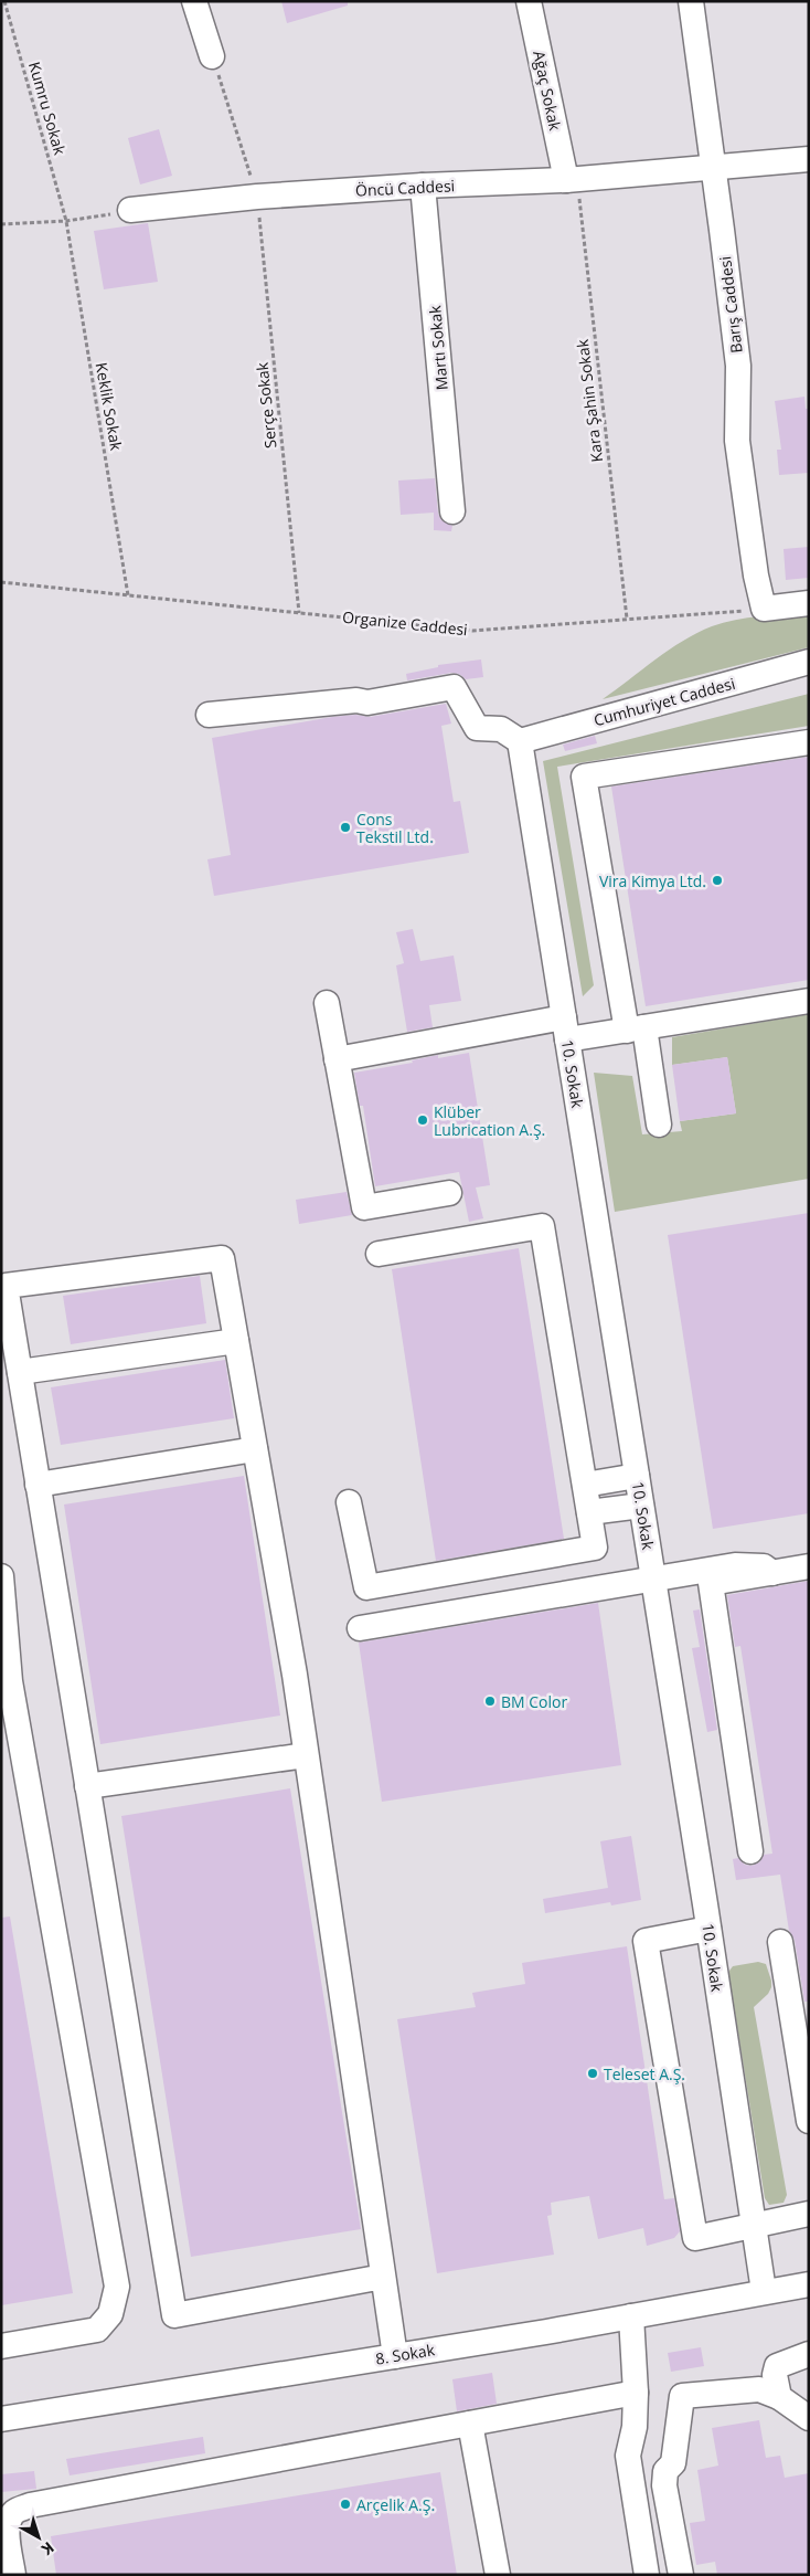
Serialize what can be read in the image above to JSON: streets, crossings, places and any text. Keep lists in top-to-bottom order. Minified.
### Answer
{"streets":{"street":["Ağaç Sokak","Öncü Caddesi","Barış Caddesi","Martı Sokak","Cumhuriyet Caddesi","10. Sokak","8. Sokak"],"path":["Kumru Sokak","Kara Şahin Sokak","Serçe Sokak","Keklik Sokak","Organize Caddesi"]},"crossings":[["Ağaç Sokak","Öncü Caddesi"],["Ağaç Sokak","Kara Şahin Sokak"],["Kumru Sokak","Keklik Sokak"],["Öncü Caddesi","Barış Caddesi"],["Öncü Caddesi","Martı Sokak"],["Öncü Caddesi","Kara Şahin Sokak"],["Öncü Caddesi","Serçe Sokak"],["Barış Caddesi","Organize Caddesi"],["Kara Şahin Sokak","Organize Caddesi"],["Serçe Sokak","Organize Caddesi"],["Keklik Sokak","Organize Caddesi"],["Cumhuriyet Caddesi","10. Sokak"],["10. Sokak","8. Sokak"]],"places":["Cons Tekstil Ltd.","Vira Kimya Ltd.","Klüber Lubrication A.Ş.","BM Color","Teleset A.Ş.","Arçelik A.Ş."],"north":"bottom right"}
